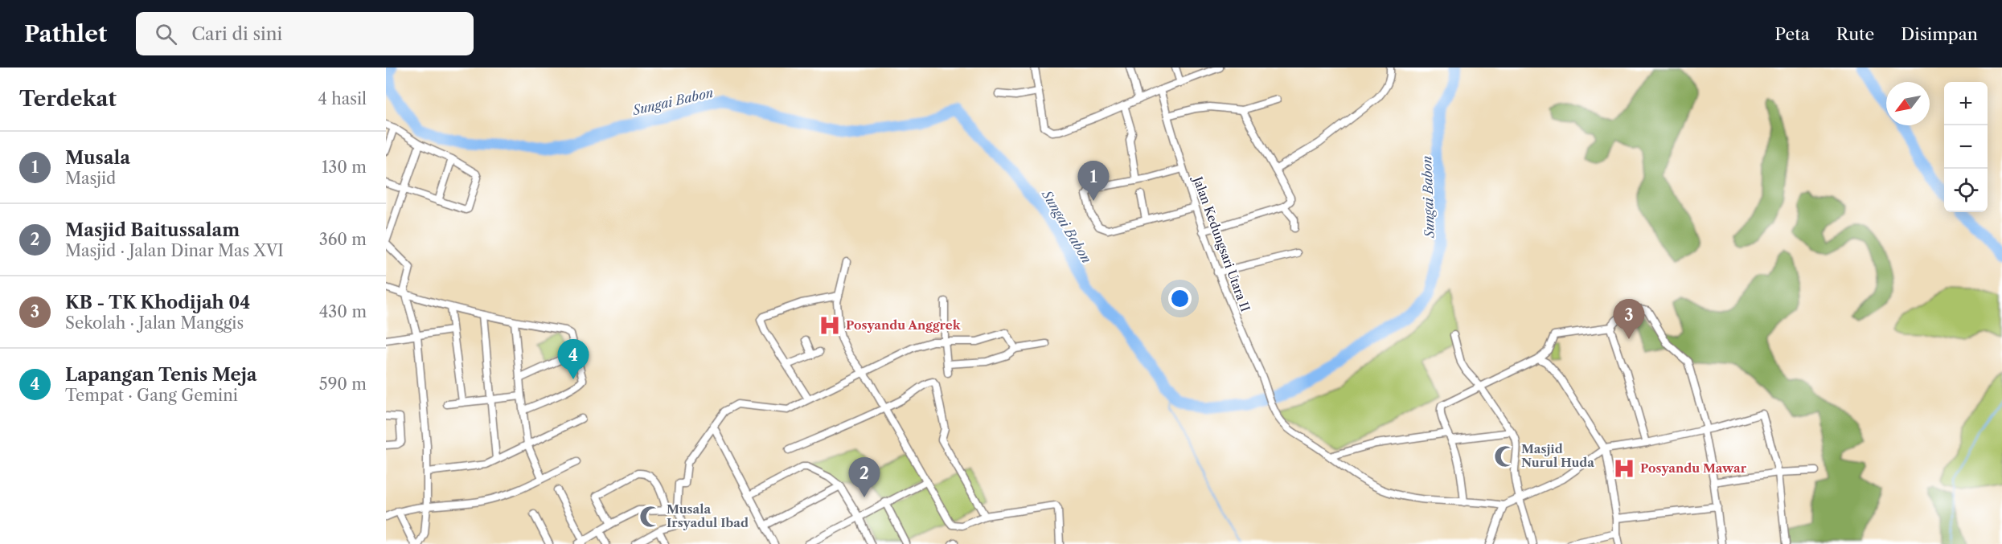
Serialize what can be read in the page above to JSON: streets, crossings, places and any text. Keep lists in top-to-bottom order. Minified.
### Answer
{"streets":{"street":["Jalan Kedungsari Utara II"]},"water":["Sungai Babon"],"places":{"hospital":["Posyandu Anggrek","Posyandu Mawar"],"mosque":["Masjid Nurul Huda","Musala Irsyadul Ibad"]},"north":"bottom left","page":{"header":"Pathlet","search":"Cari di sini","nav":["Peta","Rute","Disimpan"],"heading":["Terdekat","4 hasil"],"map_buttons":["+","−"],"list":[{"mark":"1","name":"Musala","note":"Masjid","value":"130 m"},{"mark":"2","name":"Masjid Baitussalam","note":"Masjid · Jalan Dinar Mas XVI","value":"360 m"},{"mark":"3","name":"KB - TK Khodijah 04","note":"Sekolah · Jalan Manggis","value":"430 m"},{"mark":"4","name":"Lapangan Tenis Meja","note":"Tempat · Gang Gemini","value":"590 m"}],"pins":["1","3","4","2"]}}
